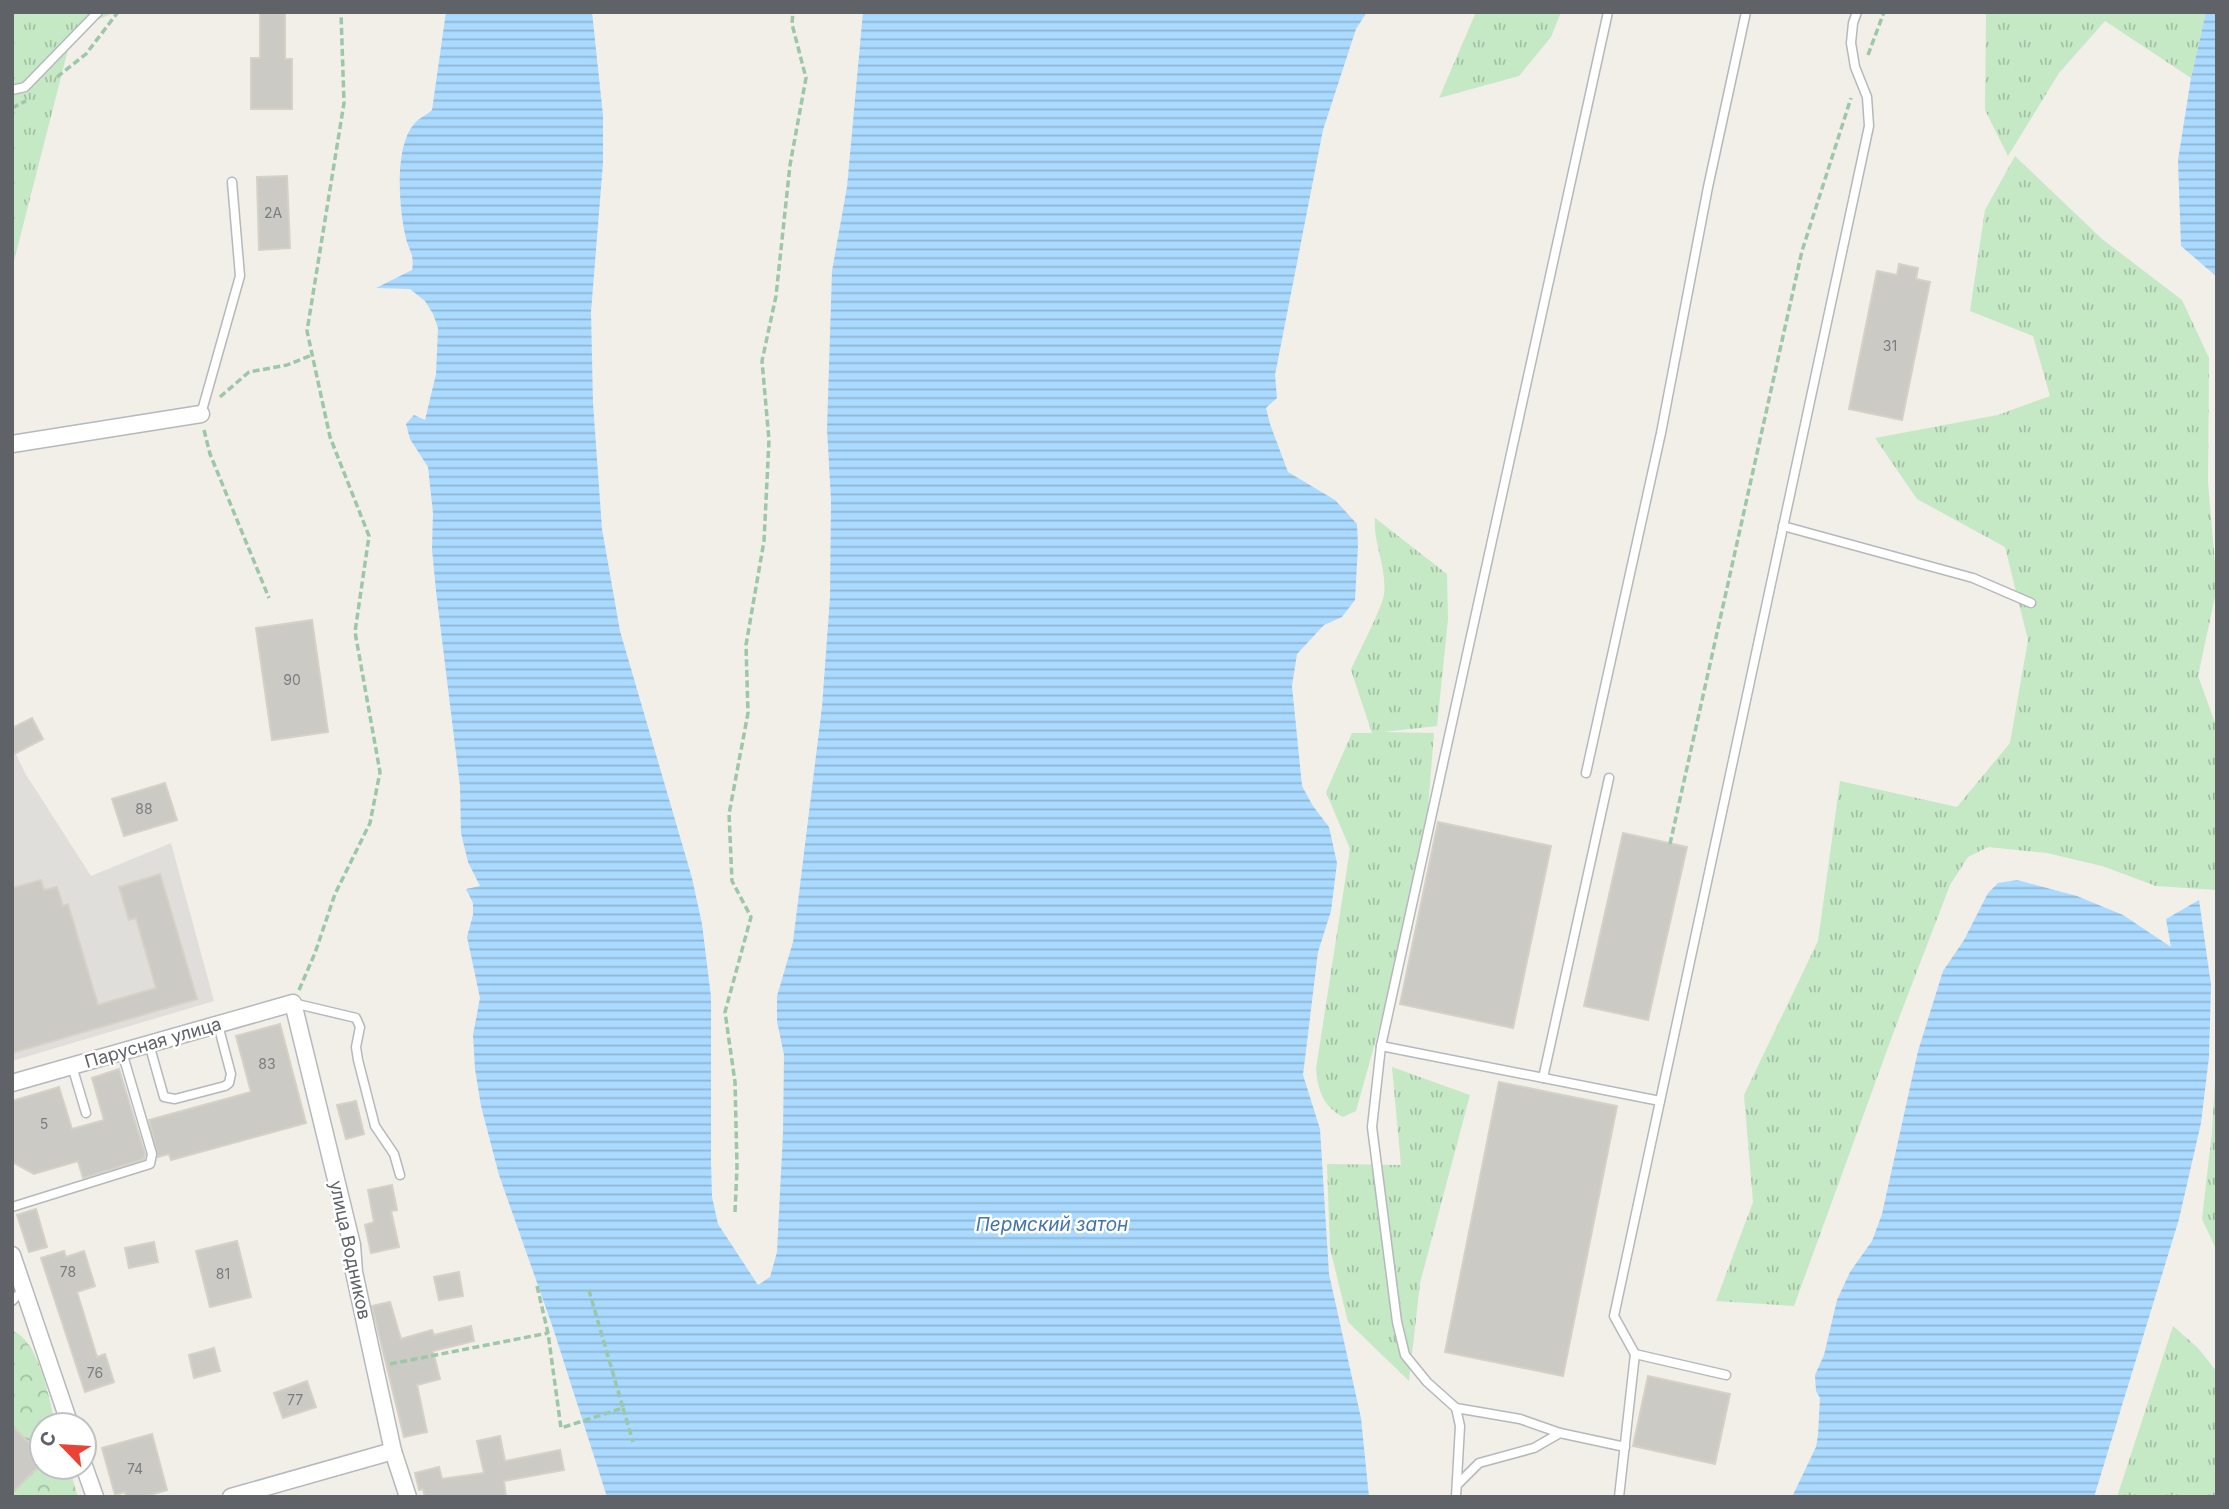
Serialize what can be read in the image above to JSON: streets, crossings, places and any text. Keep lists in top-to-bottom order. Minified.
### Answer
{"streets":{"street":["Парусная улица","улица Водников"]},"crossings":[["Парусная улица","улица Водников"]],"water":["Пермский затон"],"house_numbers":["2А","31","90","88","83","5","78","81","76","77","74"],"north":"top left"}
